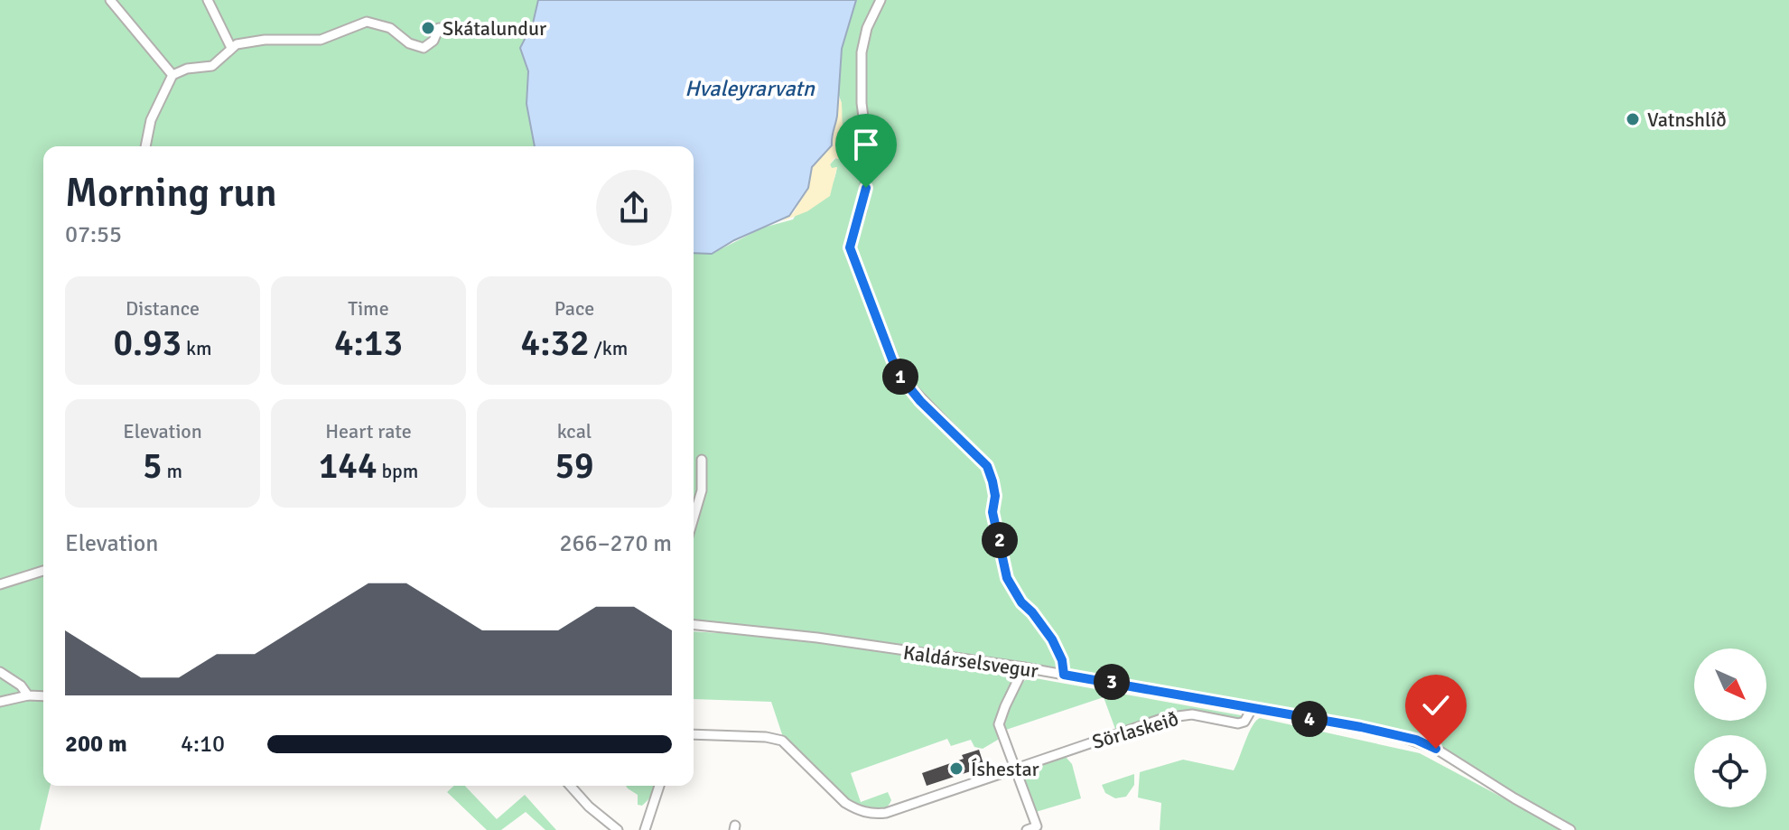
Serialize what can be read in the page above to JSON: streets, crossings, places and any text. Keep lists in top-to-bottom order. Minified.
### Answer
{"streets":{"street":["Kaldárselsvegur","Sörlaskeið"]},"crossings":[["Kaldárselsvegur","Sörlaskeið"]],"water":["Hvaleyrarvatn"],"places":["Skátalundur","Vatnshlíð","Íshestar"],"north":"bottom right","page":{"heading":["Morning run","07:55"],"stats":[["Distance","0.93 km"],["Time","4:13"],["Pace","4:32 /km"],["Elevation","5 m"],["Heart rate","144 bpm"],["kcal","59"]],"pins":["1","2","3","4"],"chart":["Elevation","266–270 m"],"list":[{"name":"200 m","note":"4:10"}]}}
